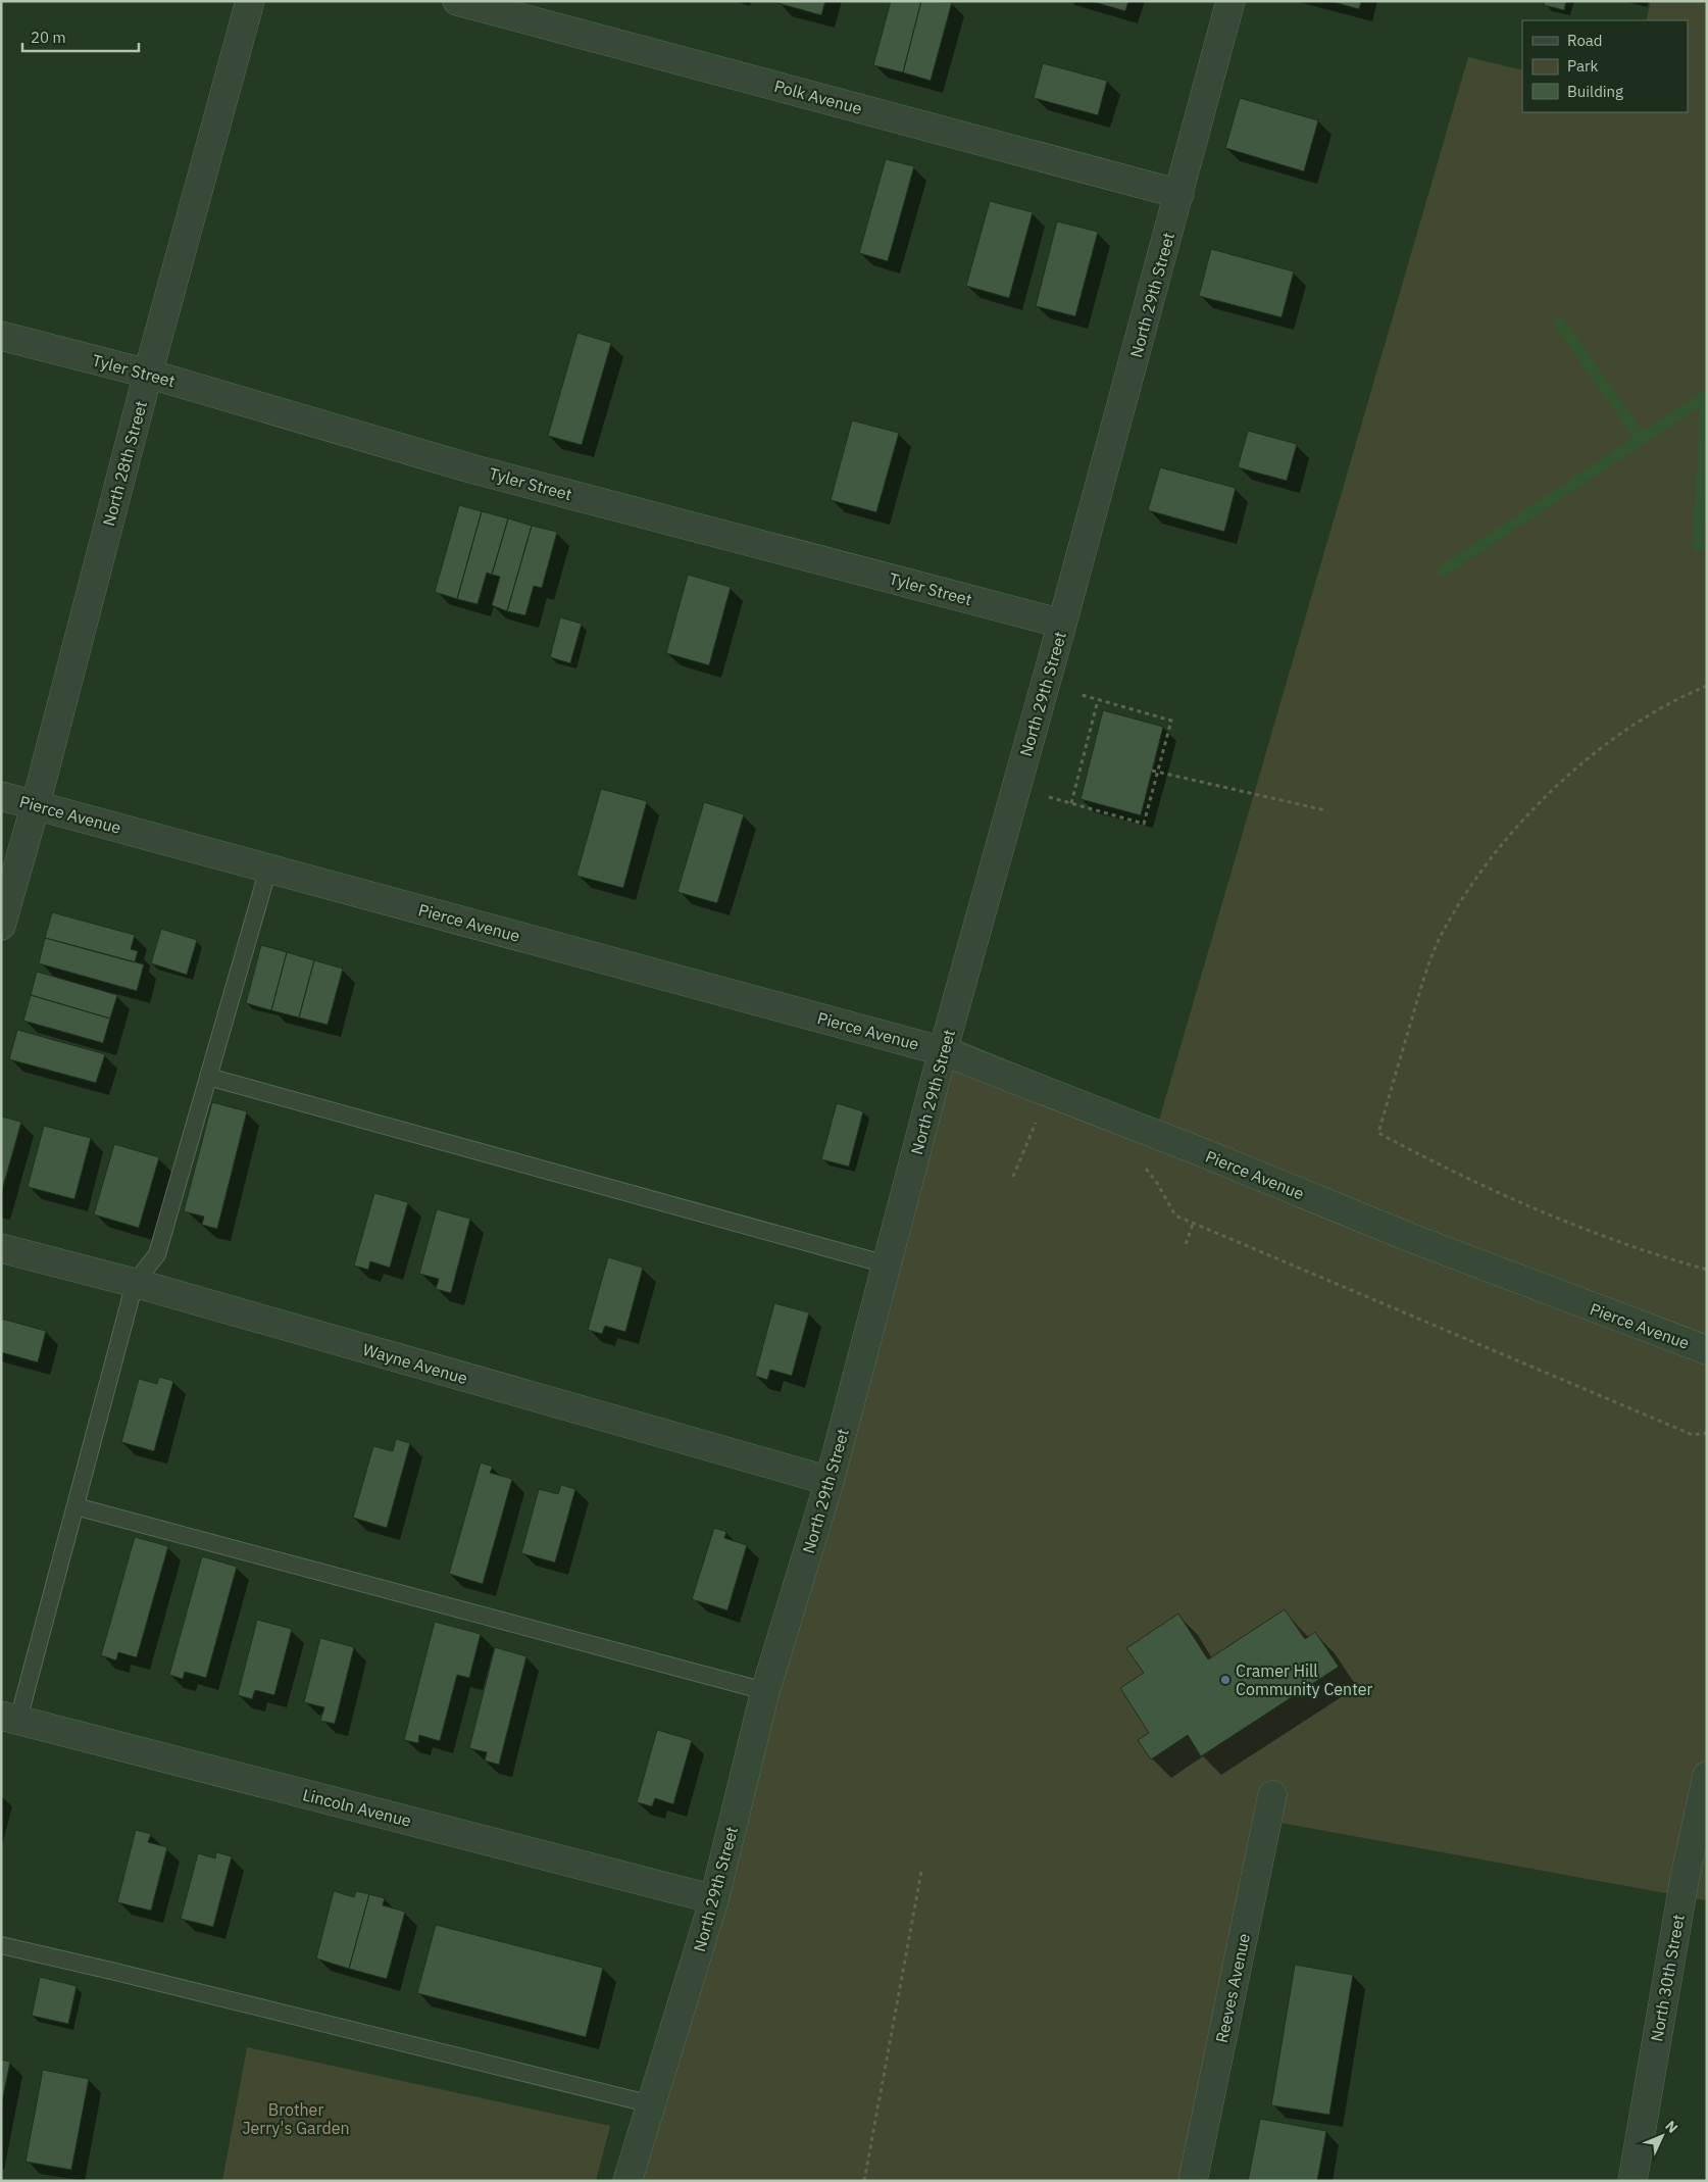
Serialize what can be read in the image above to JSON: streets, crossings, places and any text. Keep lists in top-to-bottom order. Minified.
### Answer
{"streets":{"street":["Polk Avenue","North 29th Street","Tyler Street","North 28th Street","Pierce Avenue","Wayne Avenue","Lincoln Avenue","North 30th Street","Reeves Avenue"]},"crossings":[["Polk Avenue","North 29th Street"],["North 29th Street","Tyler Street"],["North 29th Street","Pierce Avenue"],["North 29th Street","Wayne Avenue"],["North 29th Street","Lincoln Avenue"],["Tyler Street","North 28th Street"],["North 28th Street","Pierce Avenue"]],"parks":["Brother Jerry's Garden"],"places":["Cramer Hill Community Center"],"legend":["Road","Park","Building"],"scale_bar":"20 m","north":"top right"}
